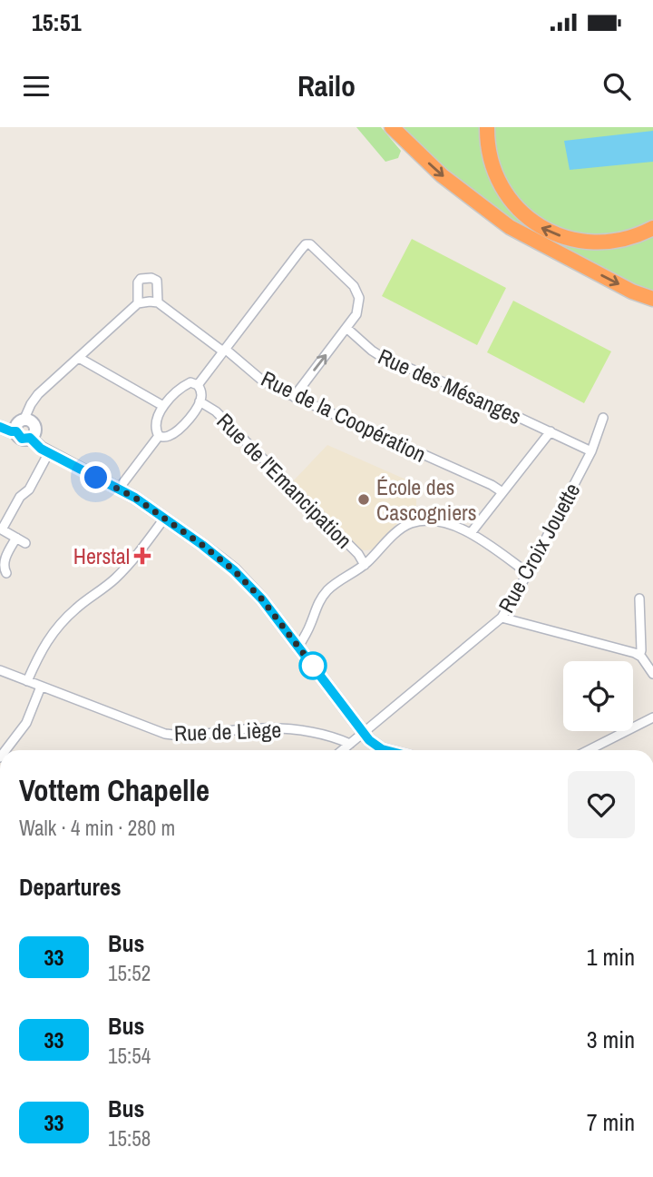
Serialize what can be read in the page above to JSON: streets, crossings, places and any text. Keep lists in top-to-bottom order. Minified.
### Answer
{"streets":{"street":["Rue des Mésanges","Rue de la Coopération","Rue de l'Emancipation","Rue Croix Jouette","Rue de Liège"]},"crossings":[["Rue des Mésanges","Rue Croix Jouette"],["Rue Croix Jouette","Rue de Liège"]],"places":{"other":["École des Cascogniers"],"health":["Herstal"]},"lines":["bus line 33"],"page":{"status":"15:51","header":"Railo","heading":[["Vottem Chapelle","Walk · 4 min · 280 m"],"Departures"],"list":[{"mark":"33","name":"Bus","note":"15:52","value":"1 min"},{"mark":"33","name":"Bus","note":"15:54","value":"3 min"},{"mark":"33","name":"Bus","note":"15:58","value":"7 min"}]}}
